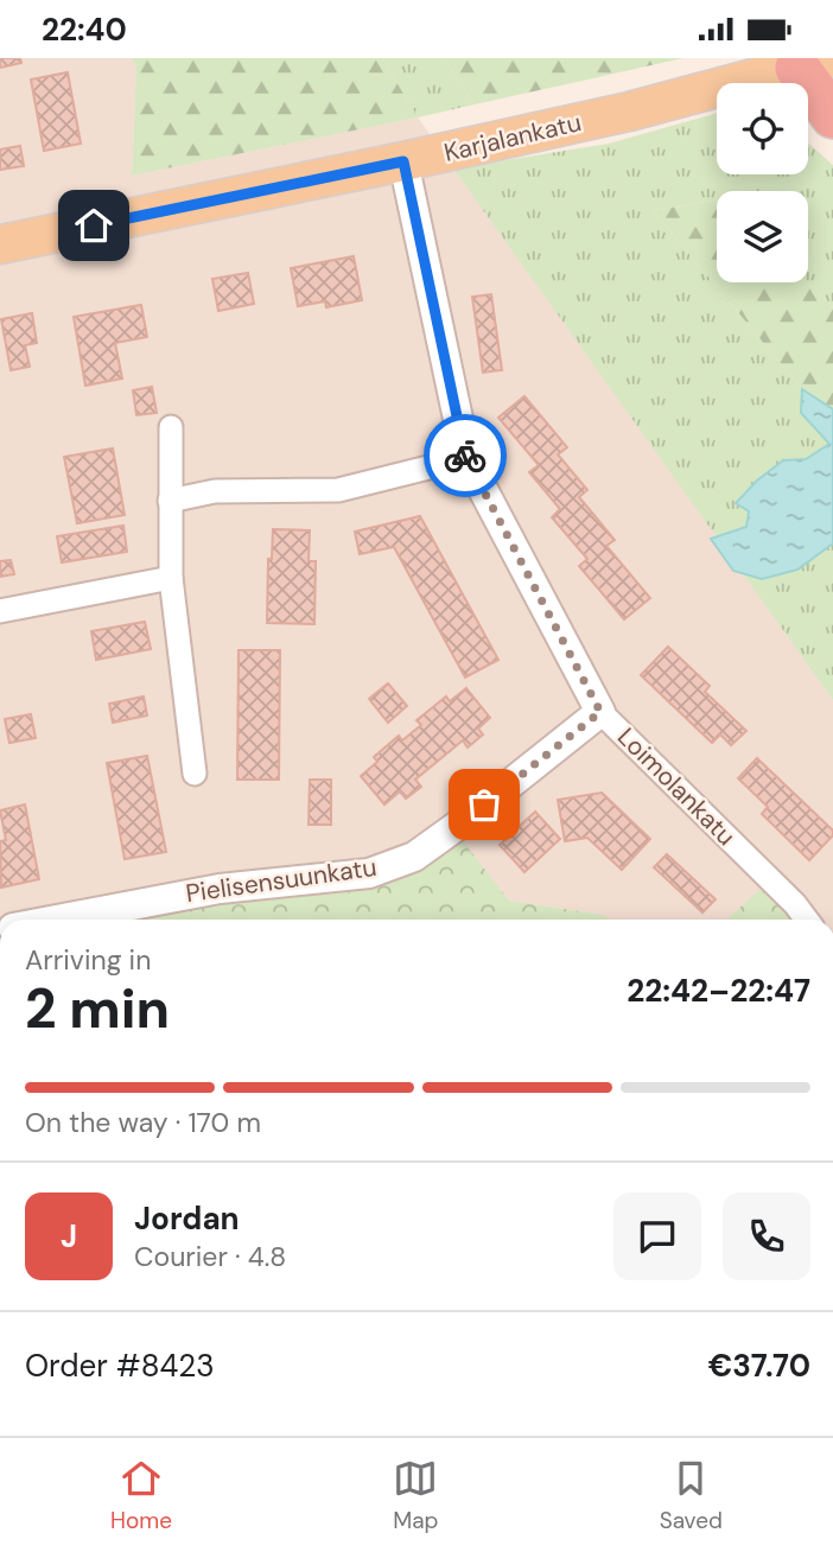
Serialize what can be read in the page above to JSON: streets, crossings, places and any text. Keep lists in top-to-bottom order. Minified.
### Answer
{"streets":{"main road":["Karjalankatu"],"street":["Loimolankatu","Pielisensuunkatu"]},"crossings":[["Karjalankatu","Loimolankatu"],["Loimolankatu","Pielisensuunkatu"]],"page":{"status":"22:40","heading":["2 min","Arriving in","22:42–22:47"],"panel":["Jordan","Courier · 4.8","Order #8423","€37.70"],"bar":"On the way · 170 m","round":"J","tabs":["Home","Map","Saved"]}}
